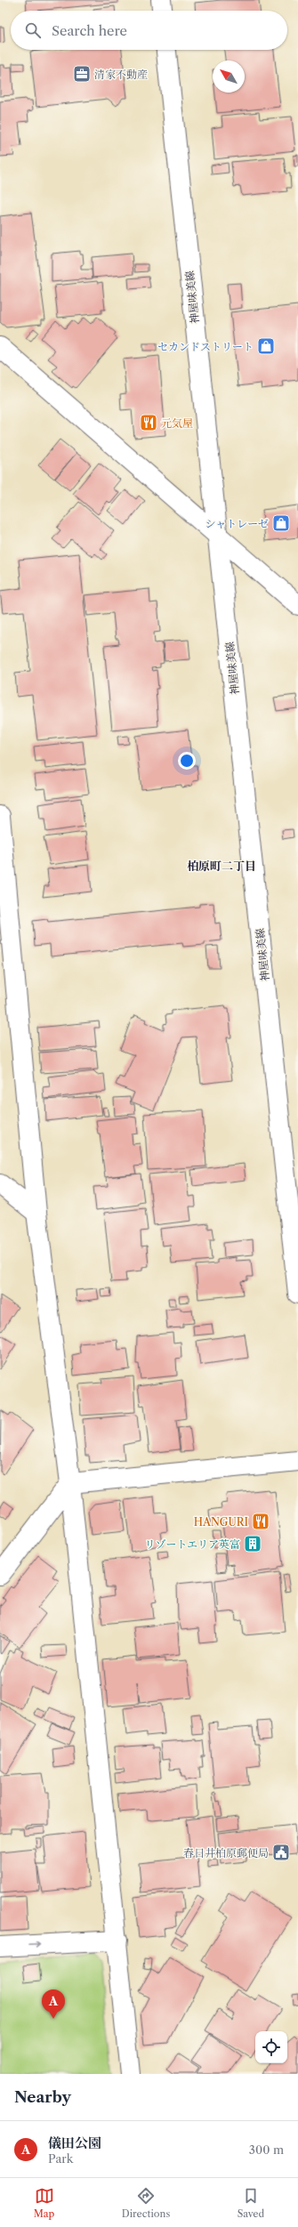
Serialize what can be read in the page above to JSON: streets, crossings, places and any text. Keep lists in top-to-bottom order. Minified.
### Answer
{"streets":{"street":["神屋味美線"]},"districts":["柏原町二丁目"],"places":{"office":["清家不動産"],"shop":["セカンドストリート","シャトレーゼ"],"restaurant":["元気屋","HANGURI"],"building":["リゾートエリア英富"],"public building":["春日井柏原郵便局"]},"north":"top left","page":{"search":"Search here","pins":"A","heading":"Nearby","list":[{"mark":"A","name":"儀田公園","note":"Park","value":"300 m"}],"nav":["Map","Directions","Saved"]}}
